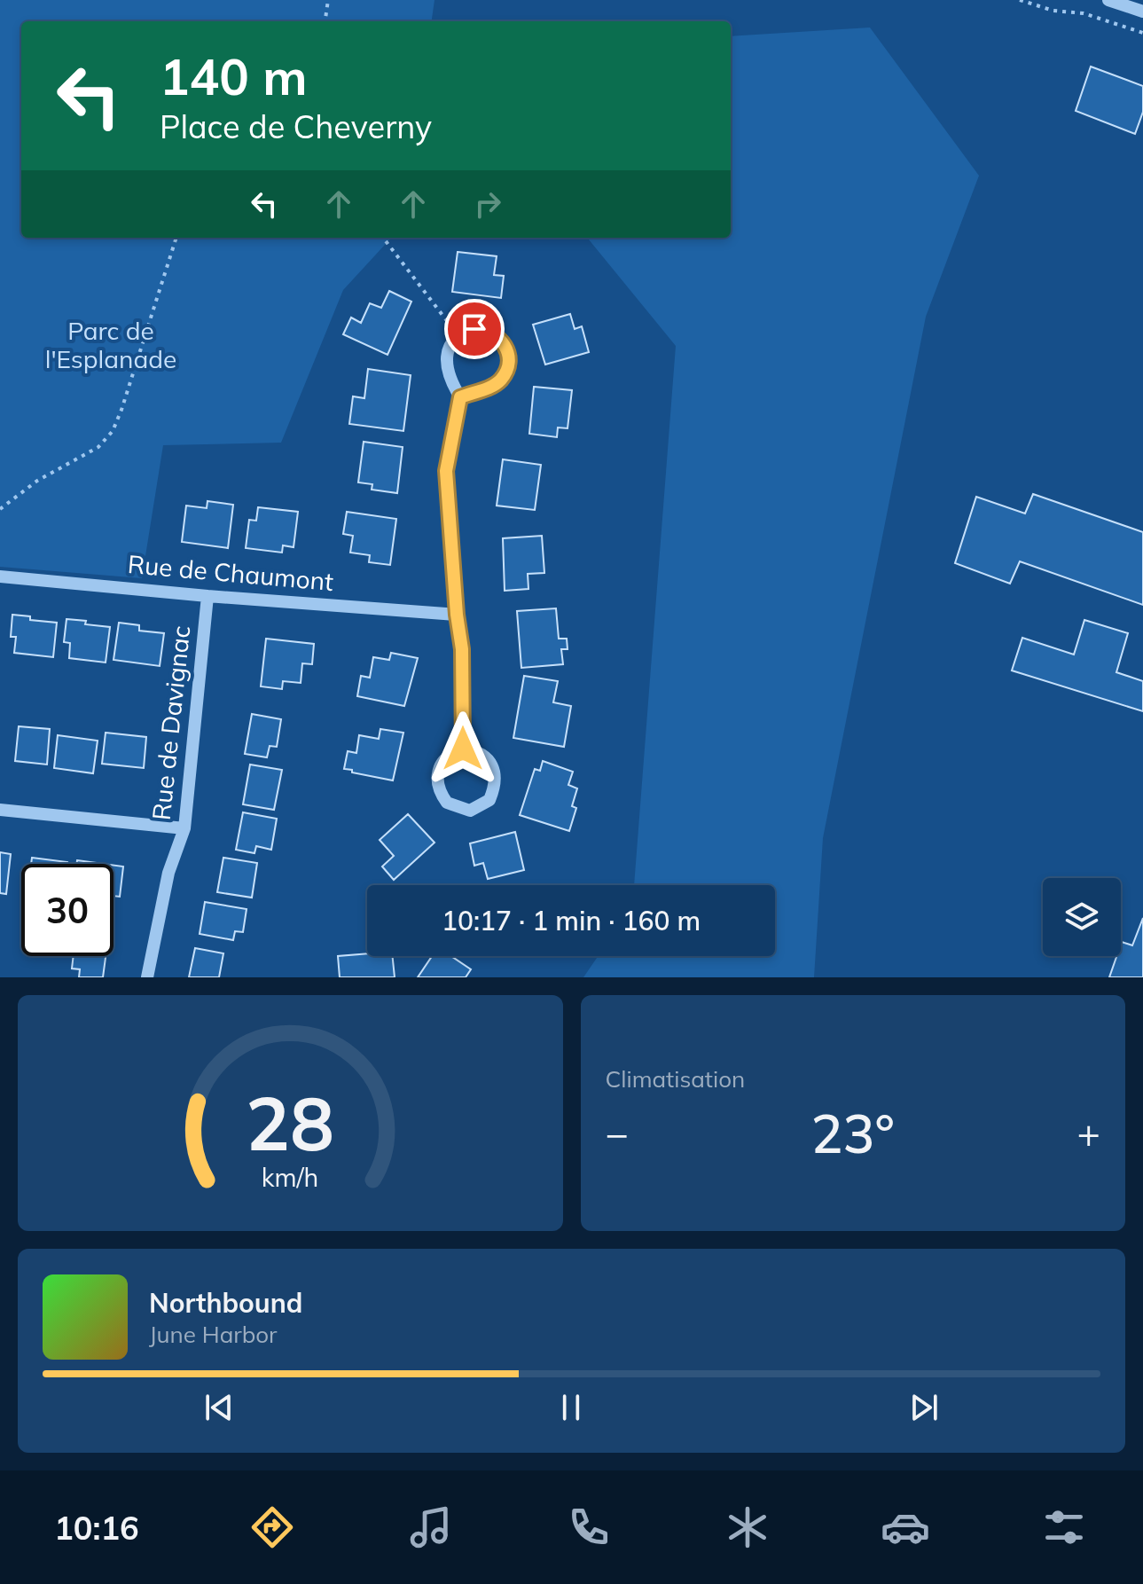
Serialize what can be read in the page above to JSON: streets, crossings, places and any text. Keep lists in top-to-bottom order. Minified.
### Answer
{"streets":{"street":["Rue de Chaumont","Rue de Davignac"]},"crossings":[["Rue de Chaumont","Rue de Davignac"]],"parks":["Parc de l'Esplanade"],"page":{"turn":["140 m","Place de Cheverny"],"limit":"30","trip":"10:17 · 1 min · 160 m","tile":"Climatisation","heat":["−","23°","+"],"song":["Northbound","June Harbor"],"tabs":"10:16","gauge":["28","km/h"]}}
